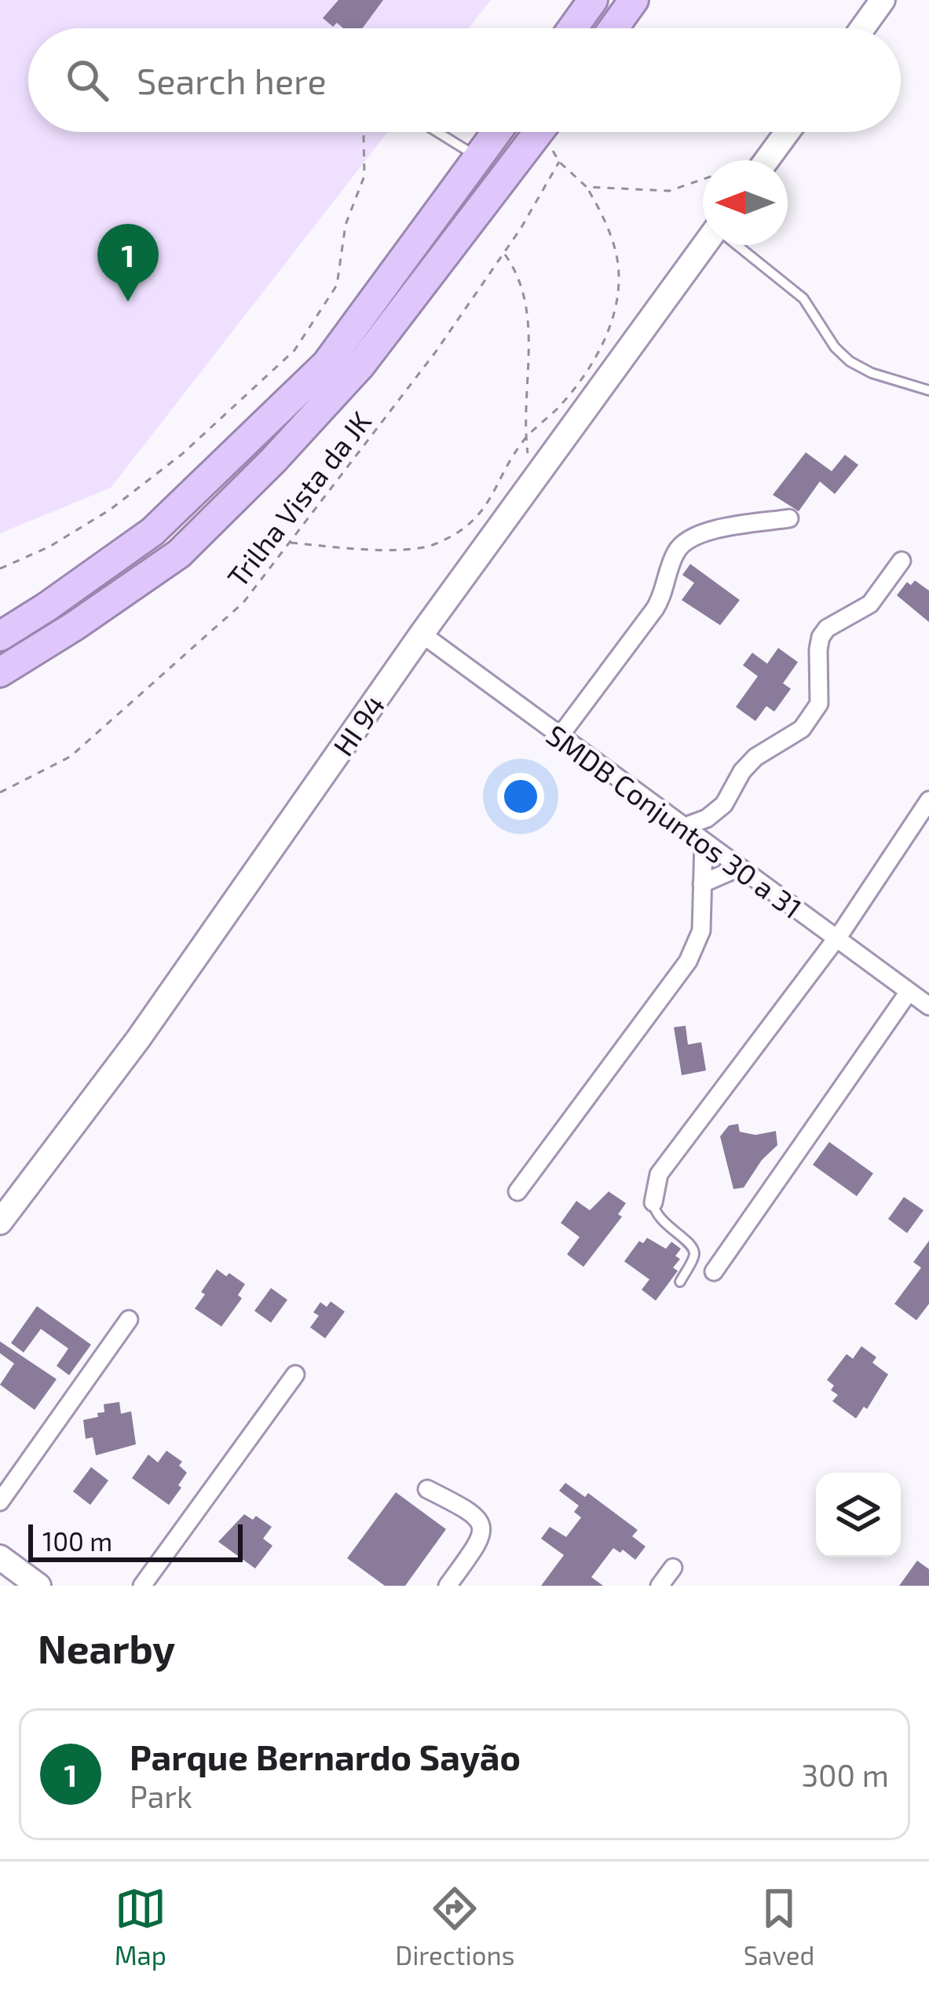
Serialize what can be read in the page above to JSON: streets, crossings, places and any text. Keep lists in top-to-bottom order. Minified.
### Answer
{"streets":{"street":["HI 94","SMDB Conjuntos 30 a 31"],"path":["Trilha Vista da JK"]},"crossings":[["HI 94","SMDB Conjuntos 30 a 31"]],"scale_bar":"100 m","north":"left","page":{"search":"Search here","pins":"1","scale":"100 m","heading":"Nearby","list":[{"mark":"1","name":"Parque Bernardo Sayão","note":"Park","value":"300 m"}],"nav":["Map","Directions","Saved"]}}
